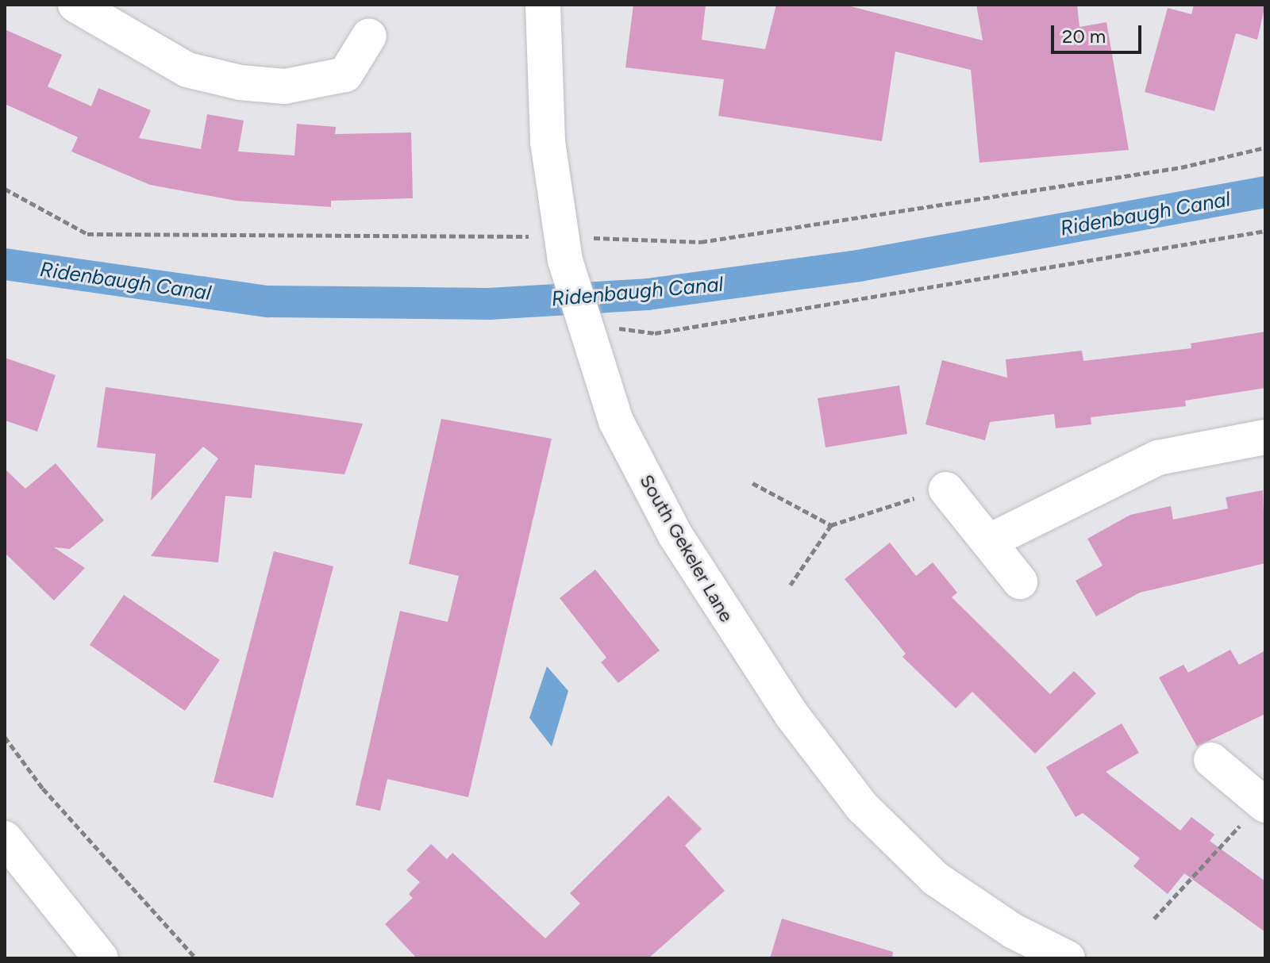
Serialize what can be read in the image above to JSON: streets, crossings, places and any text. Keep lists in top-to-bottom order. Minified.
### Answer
{"streets":{"street":["South Gekeler Lane"]},"water":["Ridenbaugh Canal"],"scale_bar":"20 m"}
